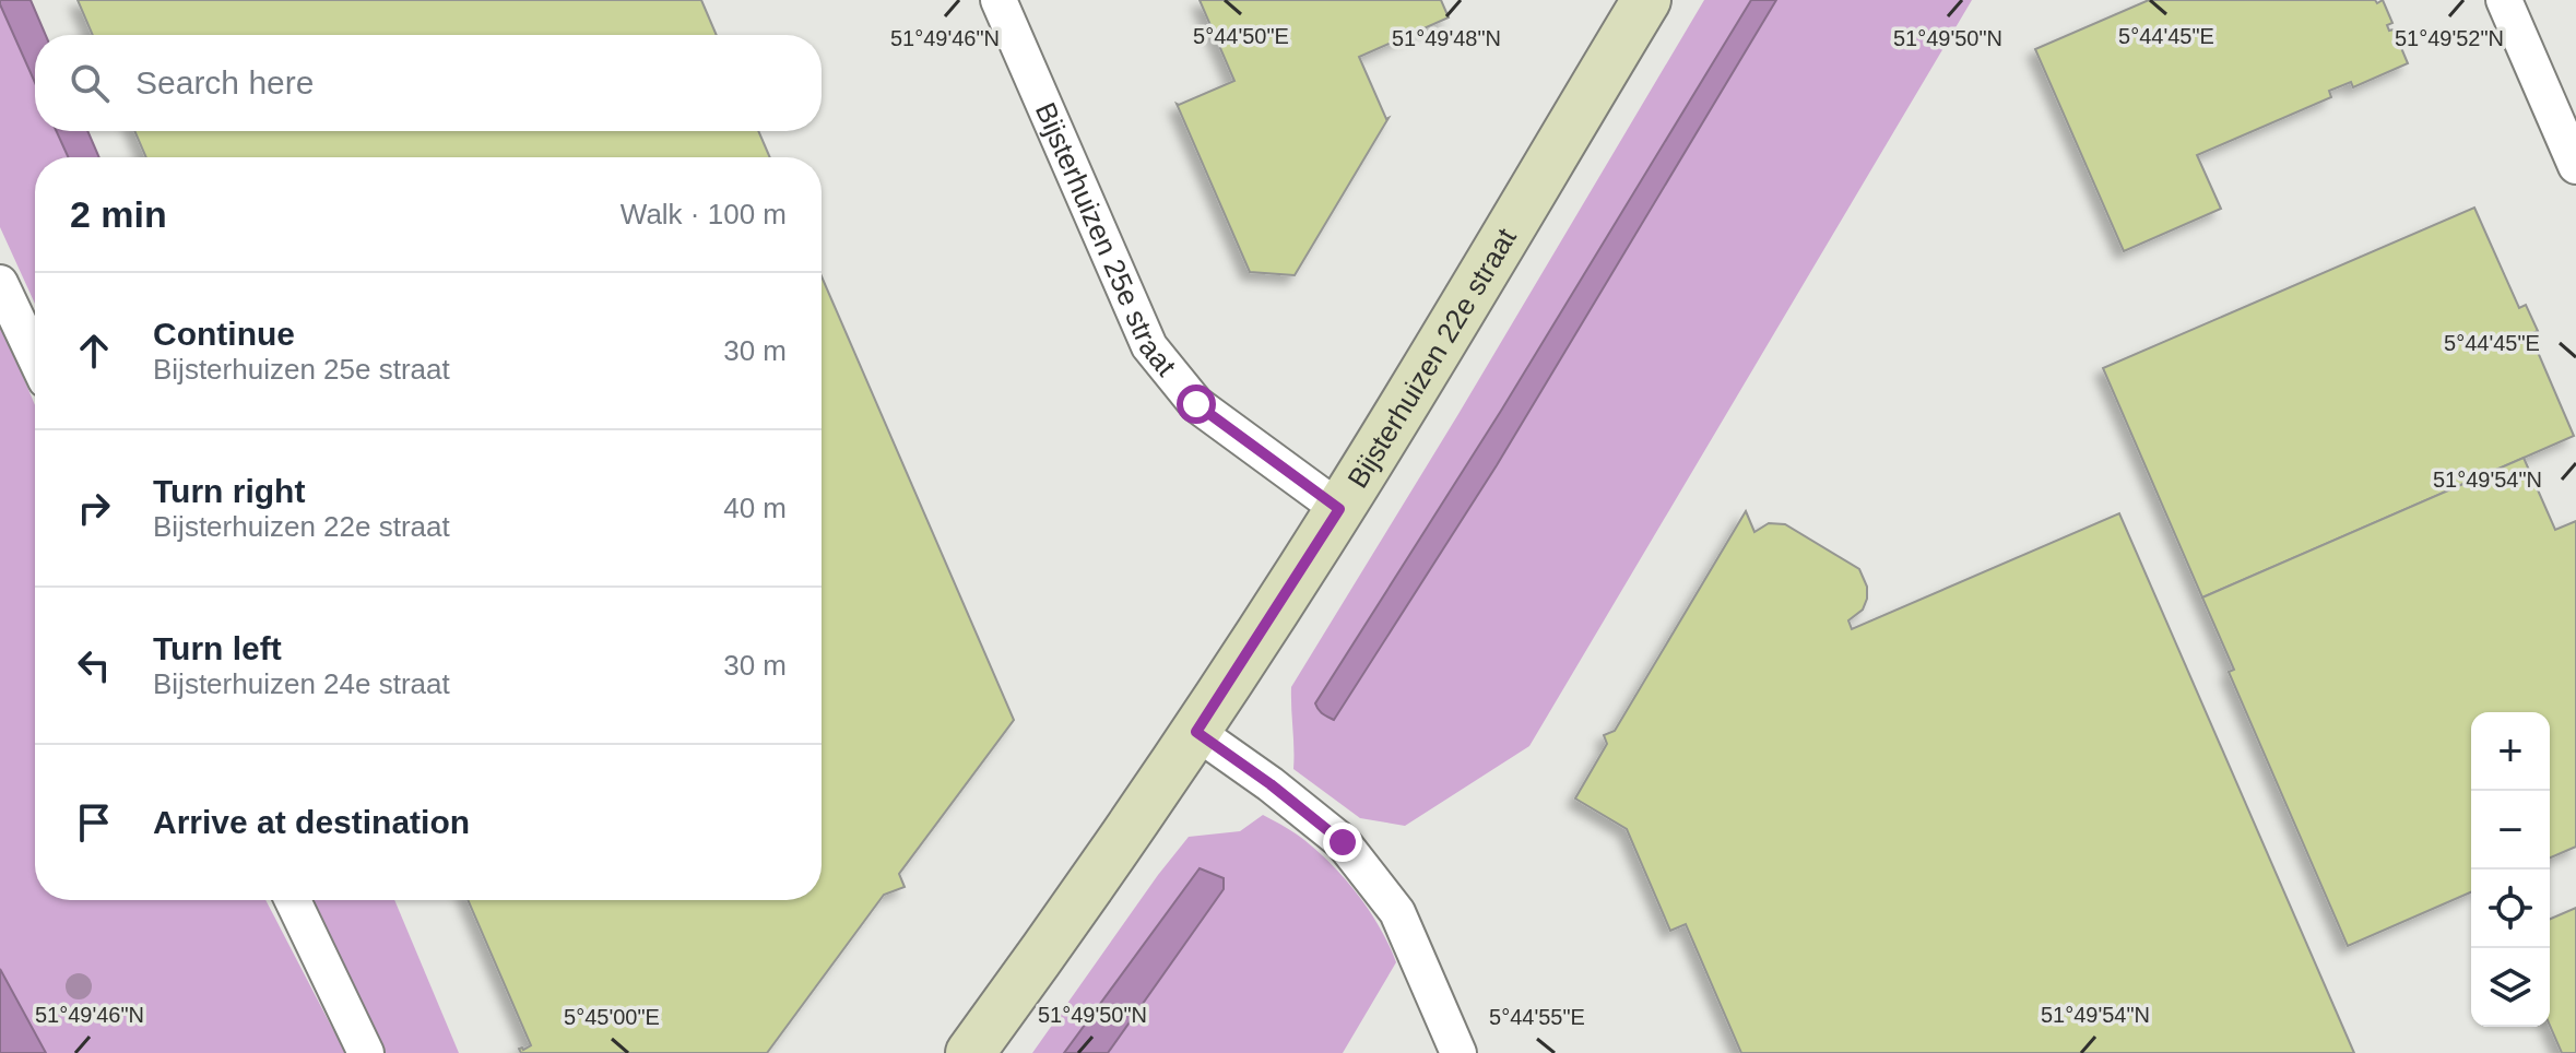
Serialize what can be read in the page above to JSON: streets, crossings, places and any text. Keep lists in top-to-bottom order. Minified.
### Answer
{"streets":{"main road":["Bijsterhuizen 22e straat"],"street":["Bijsterhuizen 25e straat"]},"crossings":[["Bijsterhuizen 25e straat","Bijsterhuizen 22e straat"]],"page":{"search":"Search here","heading":["2 min","Walk · 100 m"],"list":[["Continue","Bijsterhuizen 25e straat","30 m"],["Turn right","Bijsterhuizen 22e straat","40 m"],["Turn left","Bijsterhuizen 24e straat","30 m"],"Arrive at destination"],"map_buttons":["+","−"]},"coordinates":["5°44'45\"E","5°44'50\"E","51°49'46\"N","51°49'48\"N","51°49'50\"N","51°49'52\"N","51°49'54\"N","5°45'00\"E","5°44'55\"E"]}
